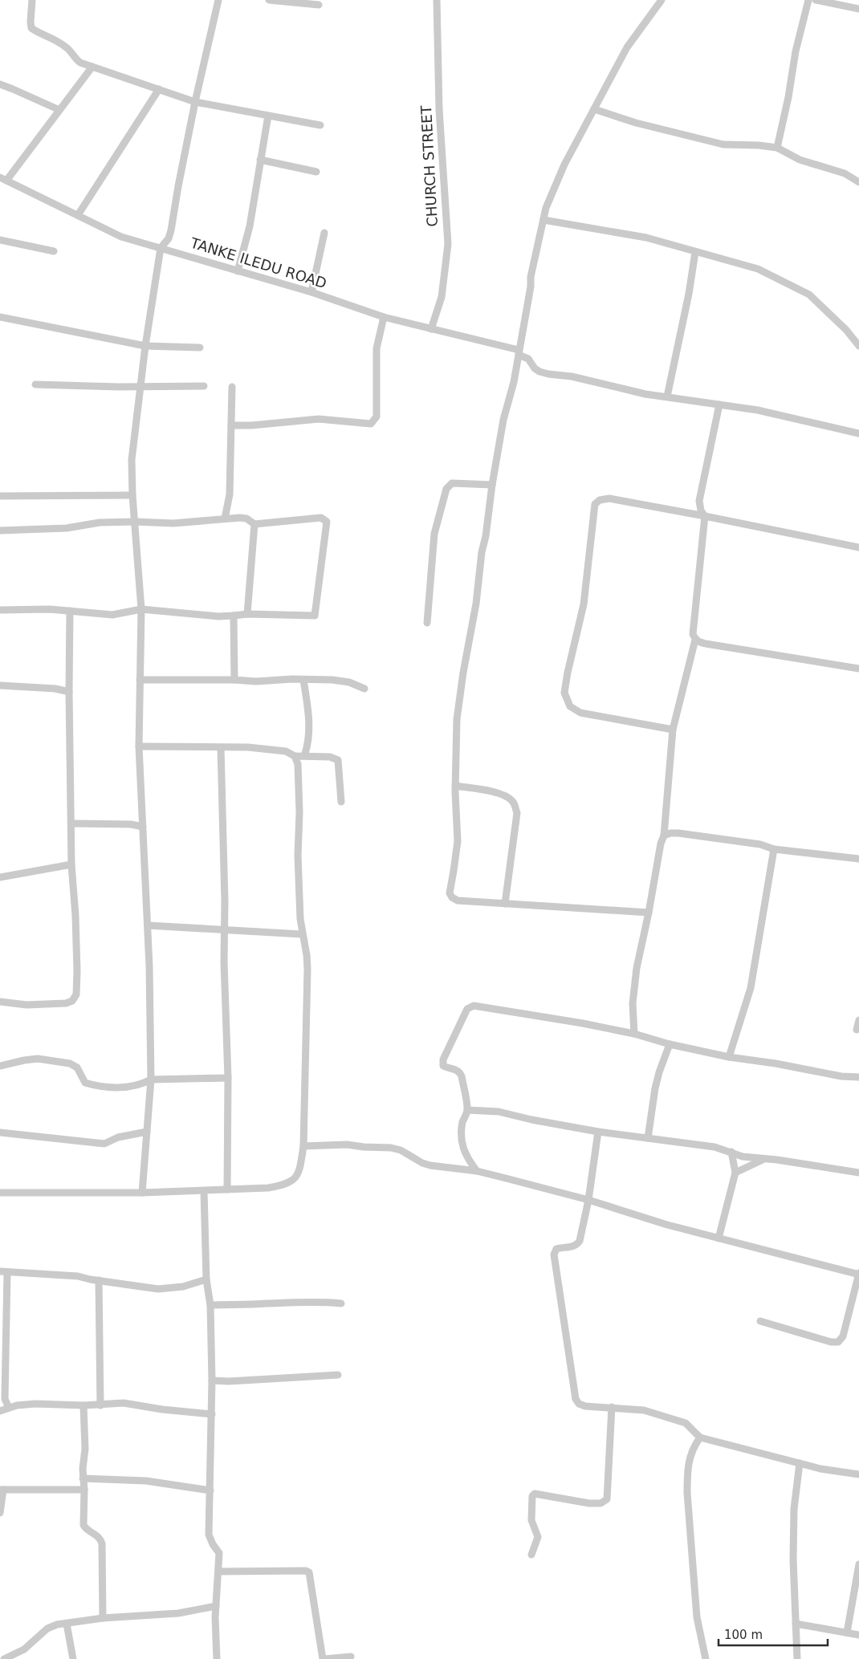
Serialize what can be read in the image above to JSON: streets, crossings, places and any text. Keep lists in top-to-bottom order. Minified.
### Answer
{"streets":{"street":["CHURCH STREET","TANKE ILEDU ROAD"]},"crossings":[["CHURCH STREET","TANKE ILEDU ROAD"]],"scale_bar":"100 m"}
